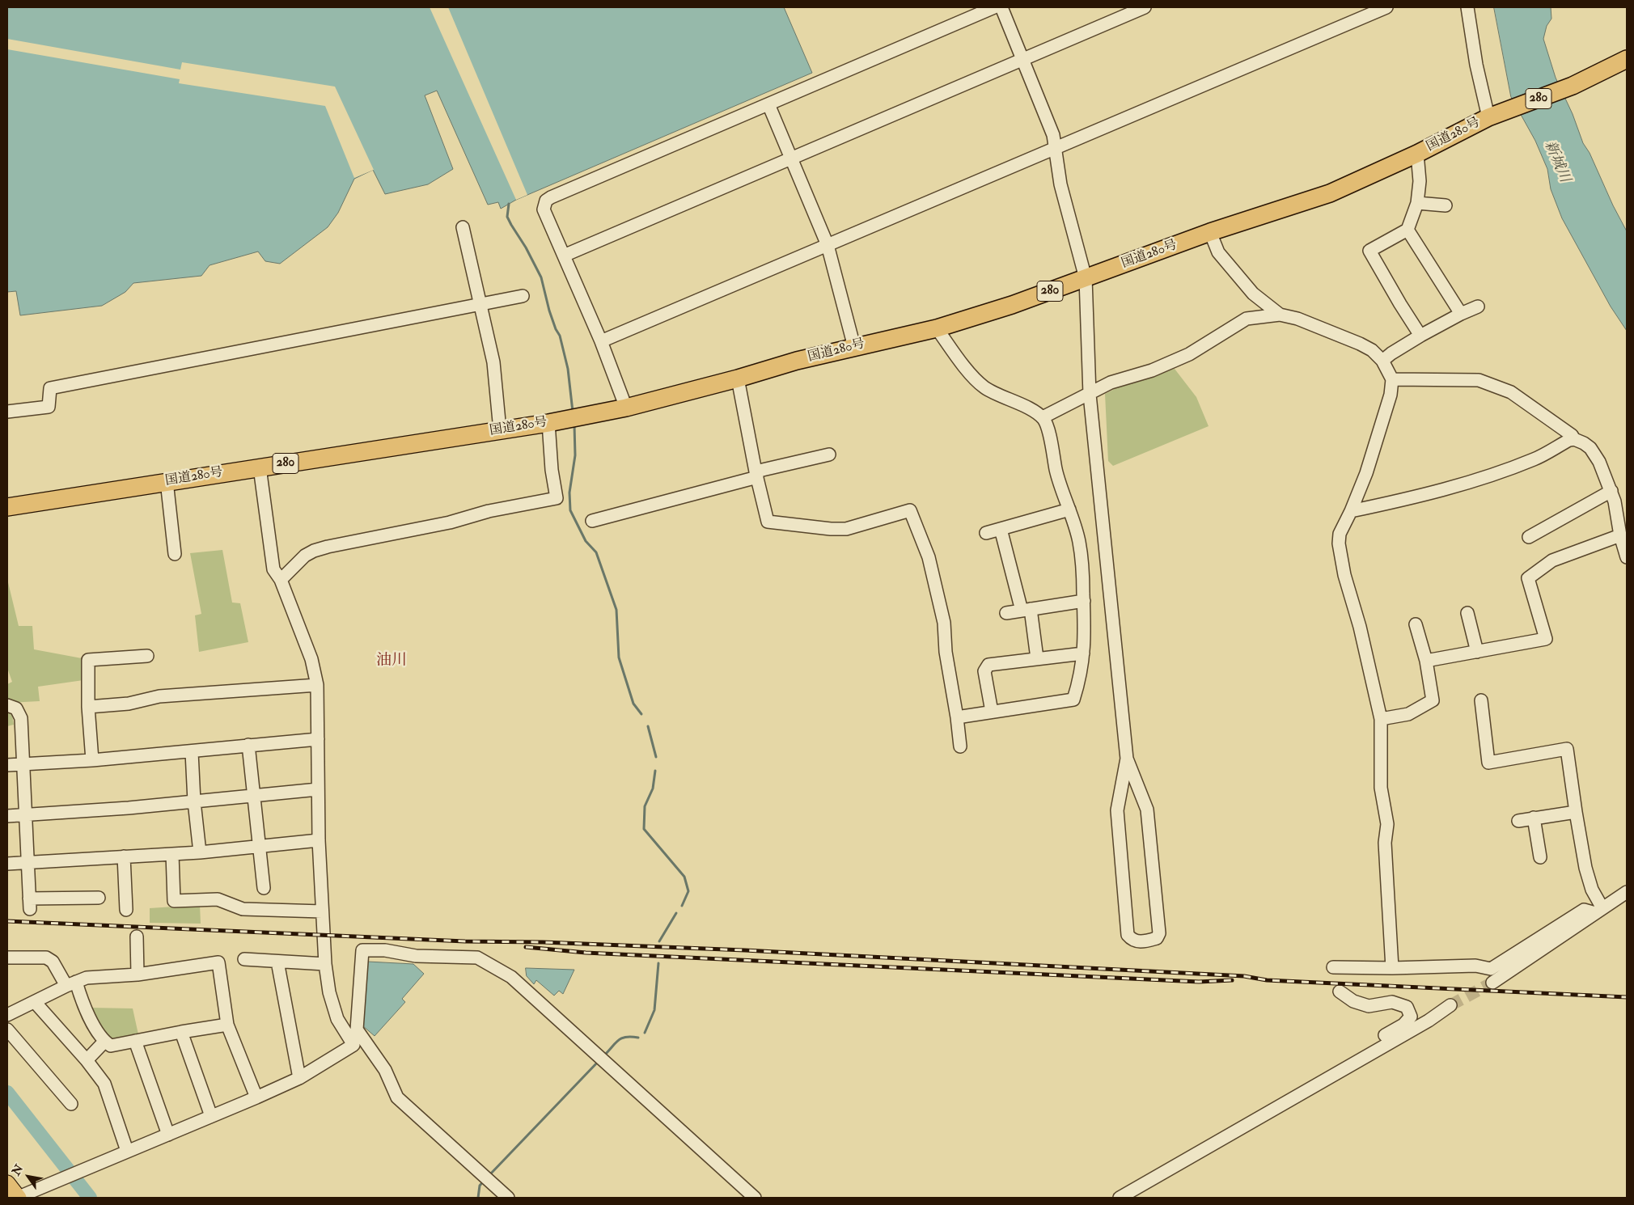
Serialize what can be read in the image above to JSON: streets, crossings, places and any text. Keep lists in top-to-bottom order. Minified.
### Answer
{"streets":{"highway":["280","国道280号"]},"districts":["油川"],"water":["新城川"],"north":"top left"}
